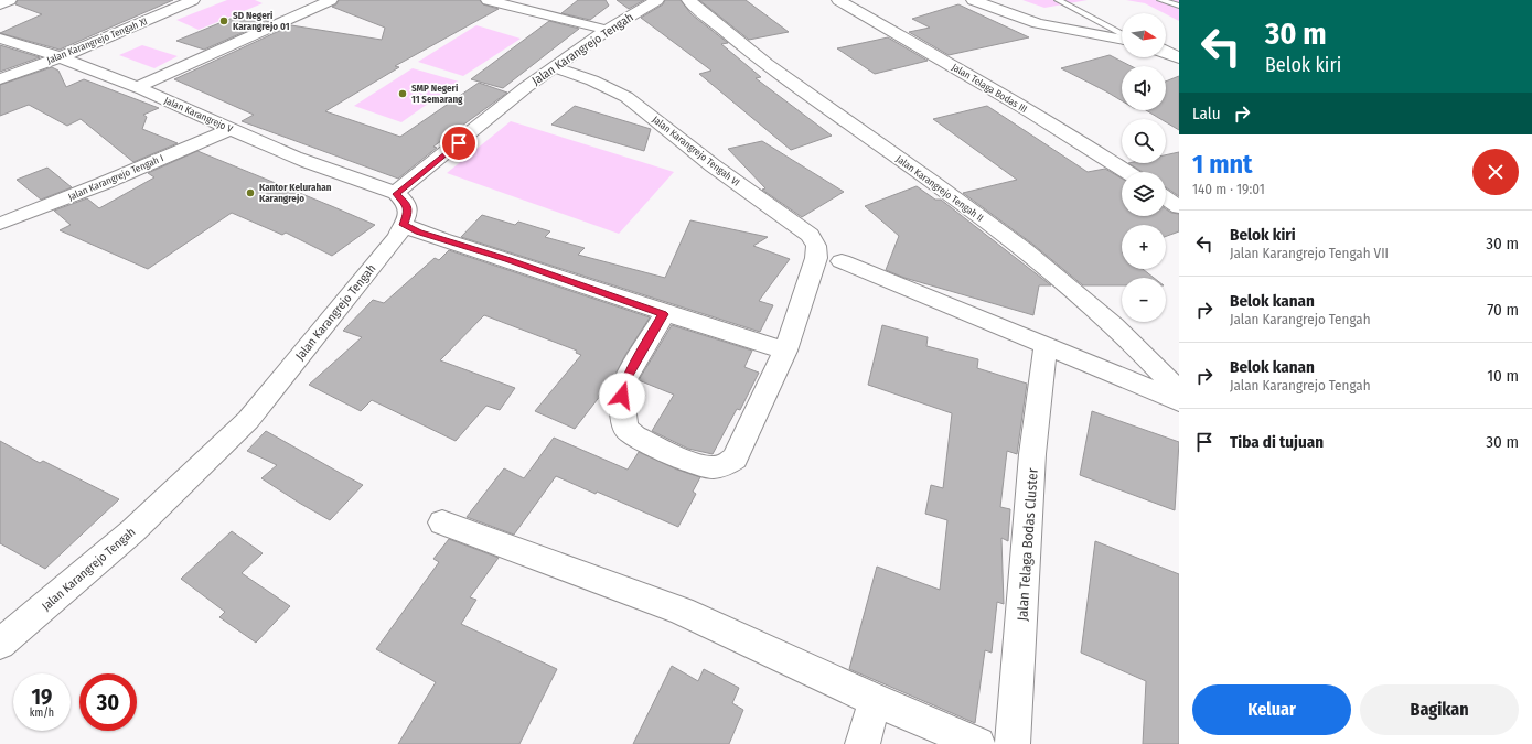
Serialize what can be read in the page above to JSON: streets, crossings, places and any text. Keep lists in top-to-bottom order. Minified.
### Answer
{"streets":{"street":["Jalan Karangrejo Tengah XI","Jalan Karangrejo Tengah","Jalan Telaga Bodas III","Jalan Karangrejo V","Jalan Karangrejo Tengah VI","Jalan Karangrejo Tengah I","Jalan Karangrejo Tengah II","Jalan Telaga Bodas Cluster"]},"crossings":[["Jalan Karangrejo Tengah XI","Jalan Karangrejo V"],["Jalan Karangrejo Tengah","Jalan Karangrejo V"],["Jalan Karangrejo Tengah","Jalan Karangrejo Tengah VI"],["Jalan Karangrejo V","Jalan Karangrejo Tengah I"]],"places":["SD Negeri Karangrejo 01","SMP Negeri 11 Semarang","Kantor Kelurahan Karangrejo"],"north":"right","page":{"turn":["30 m","Belok kiri"],"map_buttons":["+","−"],"then":"Lalu","heading":["1 mnt","140 m · 19:01"],"list":[{"name":"Belok kiri","note":"Jalan Karangrejo Tengah VII","value":"30 m"},{"name":"Belok kanan","note":"Jalan Karangrejo Tengah","value":"70 m"},{"name":"Belok kanan","note":"Jalan Karangrejo Tengah","value":"10 m"},{"name":"Tiba di tujuan","value":"30 m"}],"speed":"19 km/h","limit":"30","buttons":["Keluar","Bagikan"]}}
